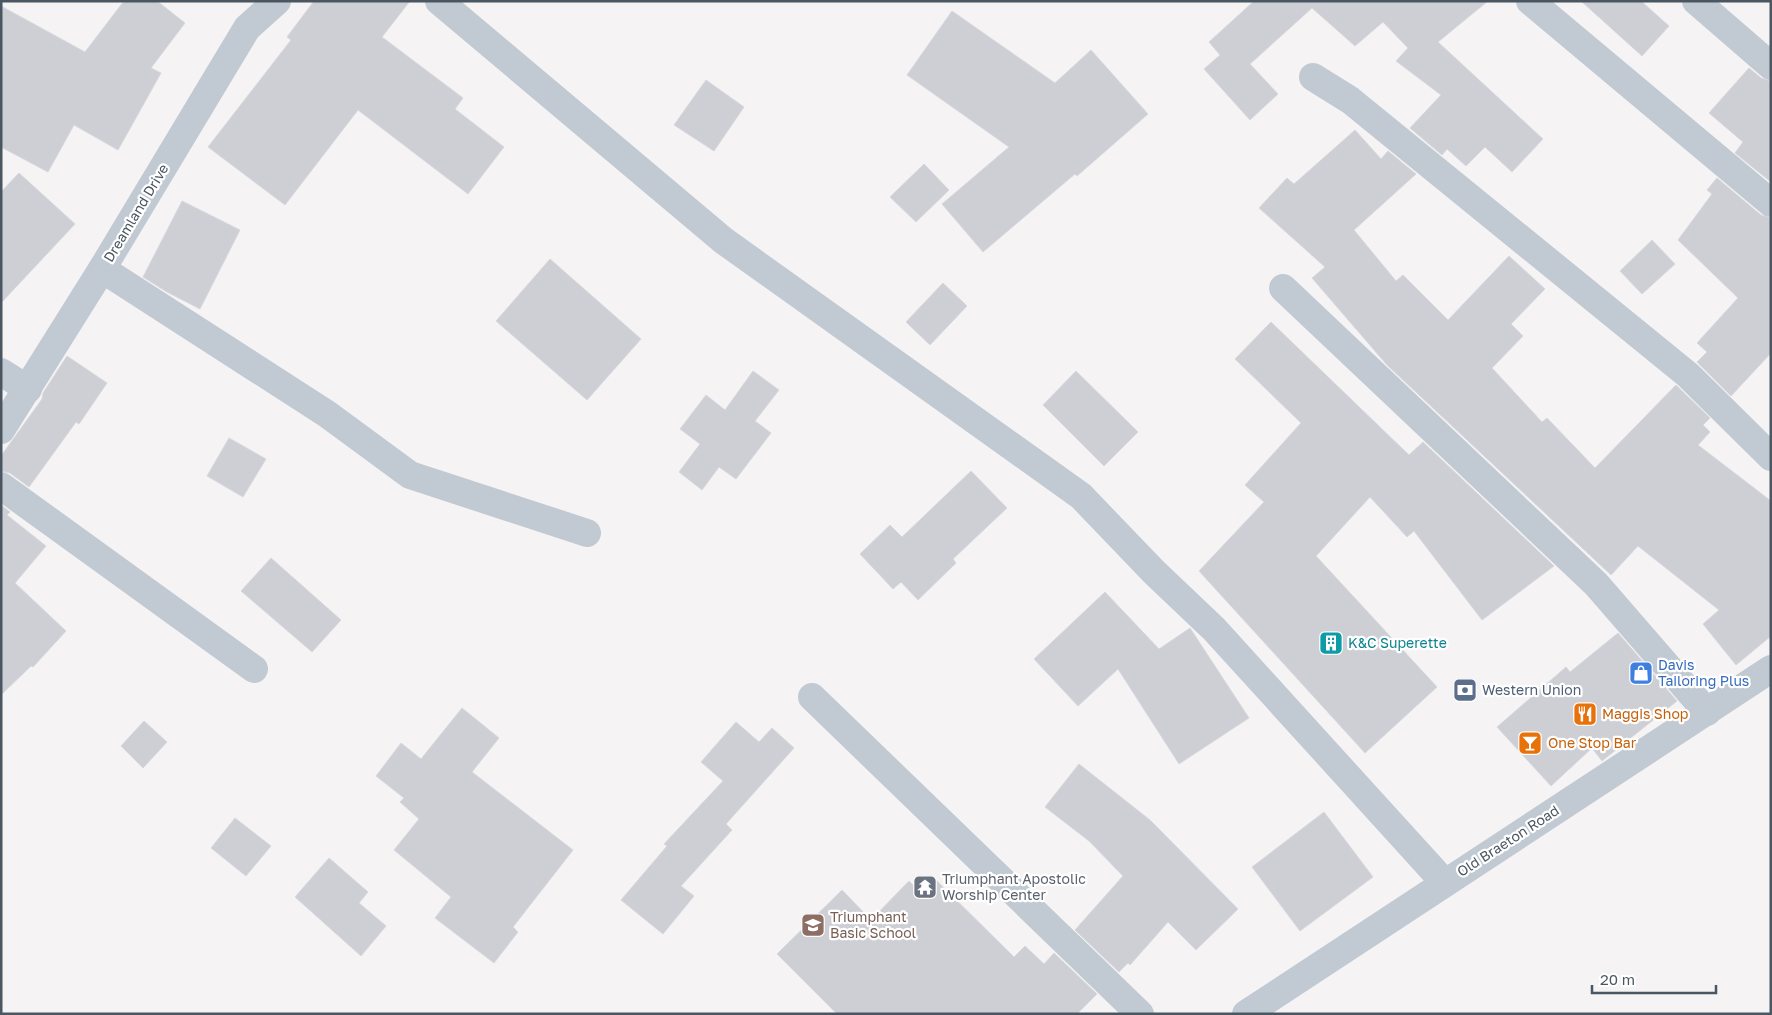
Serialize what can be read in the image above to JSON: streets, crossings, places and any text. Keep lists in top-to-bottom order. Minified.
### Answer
{"streets":{"street":["Dreamland Drive","Old Braeton Road"]},"places":{"building":["K&C Superette"],"shop":["Davis Tailoring Plus"],"bank":["Western Union"],"restaurant":["Maggis Shop"],"bar":["One Stop Bar"],"temple":["Triumphant Apostolic Worship Center"],"school or university":["Triumphant Basic School"]},"scale_bar":"20 m"}
